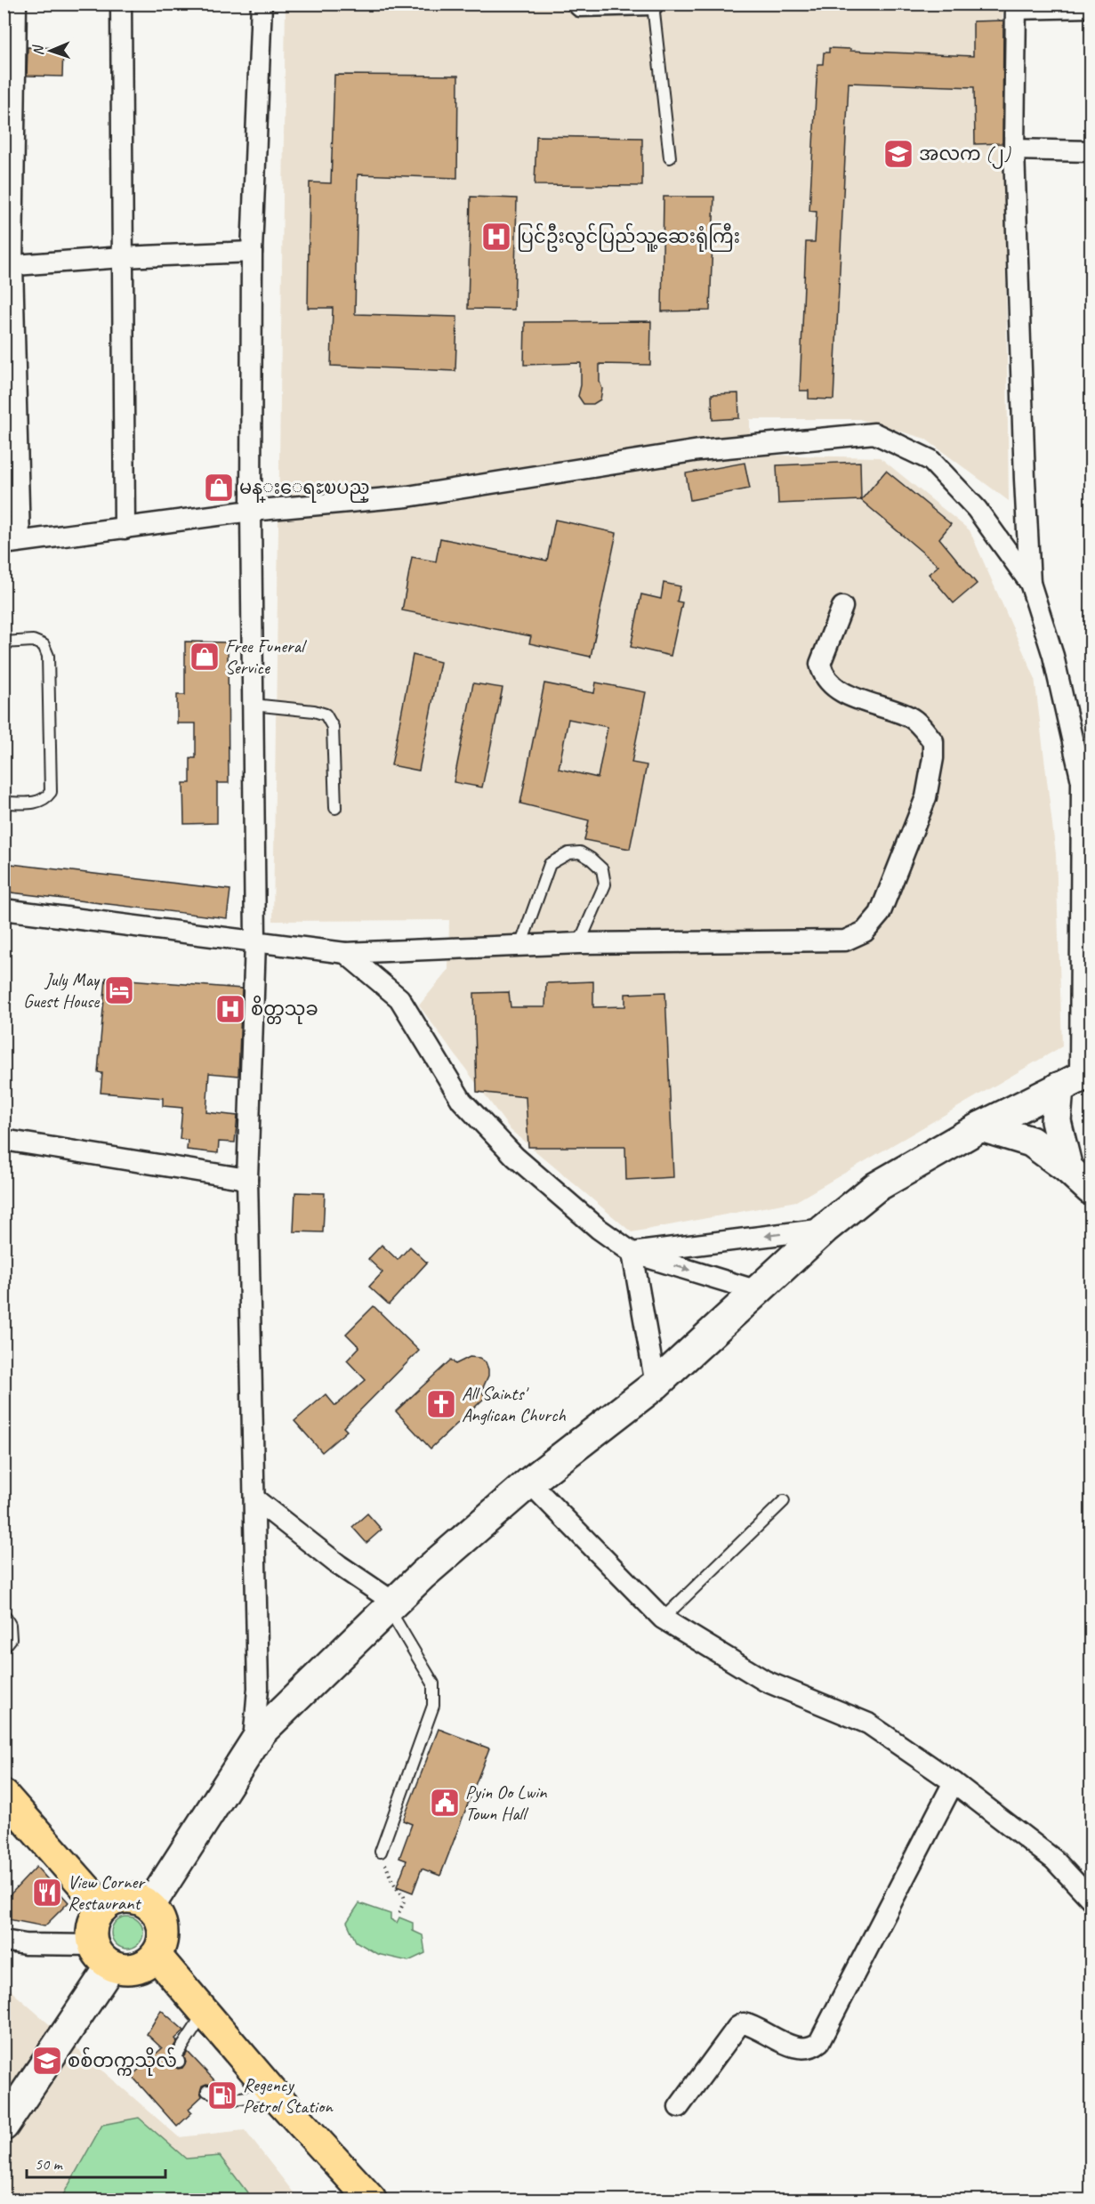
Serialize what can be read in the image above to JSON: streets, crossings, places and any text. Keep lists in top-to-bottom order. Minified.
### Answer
{"places":{"school or university":["အလက (၂)","စစ်‌တက္ကသိုလ်"],"hospital":["ပြင်ဦးလွင်ပြည်သူ့ဆေးရုံကြီး","စိတ္တသုခ"],"shop":["မန္းေရႊၿပည္","Free Funeral Service"],"hotel":["July May Guest House"],"church":["All Saints' Anglican Church"],"public building":["Pyin Oo Lwin Town Hall"],"restaurant":["View Corner Restaurant"],"fuel station":["Regency Petrol Station"]},"scale_bar":"50 m","north":"left"}
